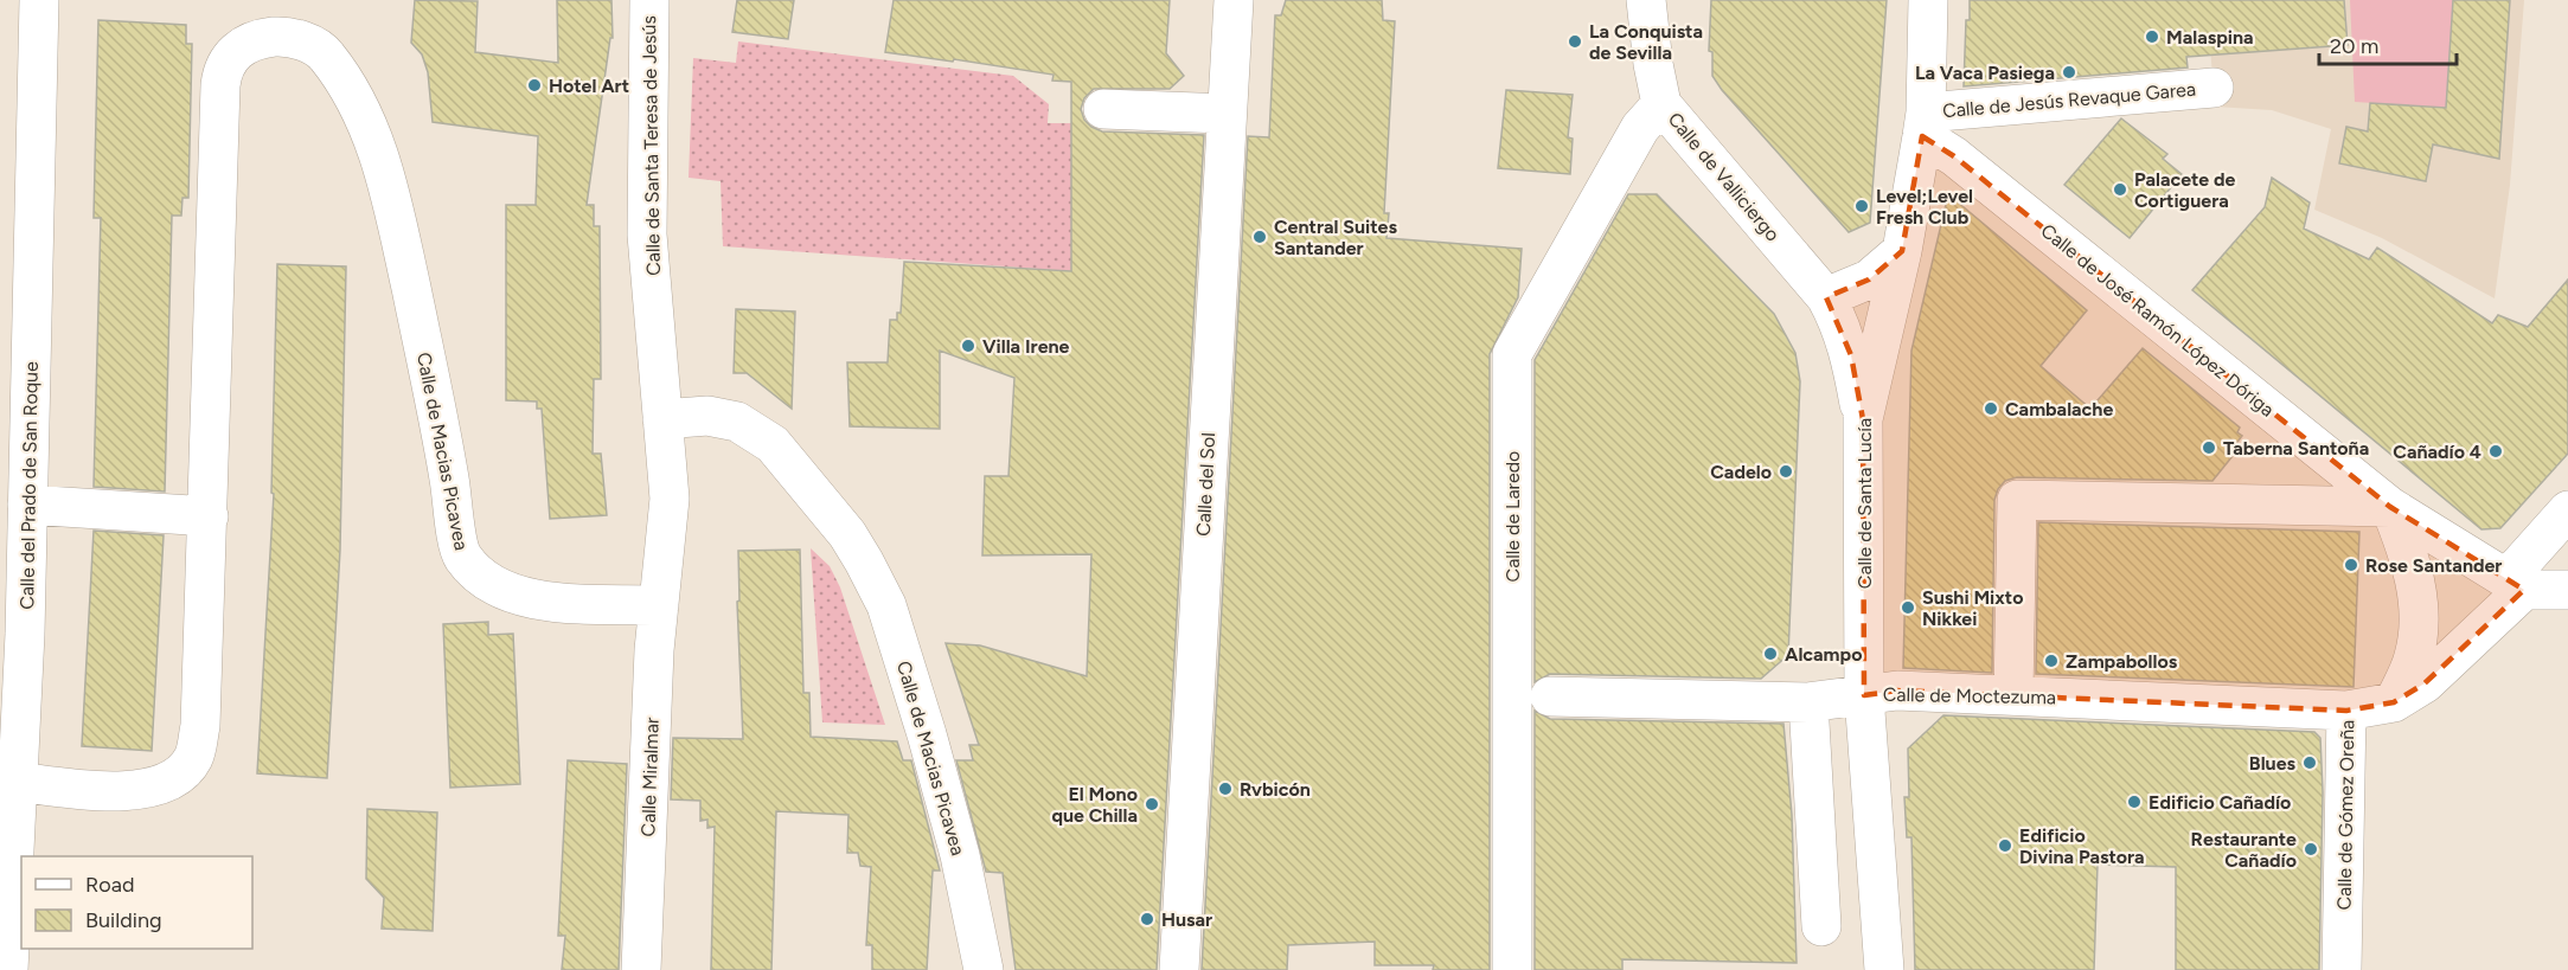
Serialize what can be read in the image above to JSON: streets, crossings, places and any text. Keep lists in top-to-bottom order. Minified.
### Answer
{"streets":{"street":["Calle de Jesús Revaque Garea","Calle de Santa Teresa de Jesús","Calle de Valliciergo","Calle de José Ramón López Dóriga","Calle de Macias Picavea","Calle del Sol","Calle del Prado de San Roque","Calle de Santa Lucía","Calle de Laredo","Calle de Moctezuma","Calle Miralmar","Calle de Gómez Oreña"]},"crossings":[["Calle de Jesús Revaque Garea","Calle de José Ramón López Dóriga"],["Calle de Jesús Revaque Garea","Calle de Santa Lucía"],["Calle de Santa Teresa de Jesús","Calle de Macias Picavea"],["Calle de Valliciergo","Calle de Santa Lucía"],["Calle de Valliciergo","Calle de Laredo"],["Calle de José Ramón López Dóriga","Calle de Santa Lucía"],["Calle de José Ramón López Dóriga","Calle de Gómez Oreña"],["Calle de Macias Picavea","Calle del Prado de San Roque"],["Calle de Macias Picavea","Calle Miralmar"],["Calle de Santa Lucía","Calle de Moctezuma"],["Calle de Moctezuma","Calle de Gómez Oreña"]],"places":["Malaspina","La Conquista de Sevilla","La Vaca Pasiega","Hotel Art","Palacete de Cortiguera","Level;Level Fresh Club","Central Suites Santander","Villa Irene","Cambalache","Taberna Santoña","Cañadío 4","Cadelo","Rose Santander","Sushi Mixto Nikkei","Alcampo","Zampabollos","Blues","Rvbicón","Edificio Cañadío","El Mono que Chilla","Edificio Divina Pastora","Restaurante Cañadío","Husar"],"legend":["Road","Building"],"scale_bar":"20 m"}
